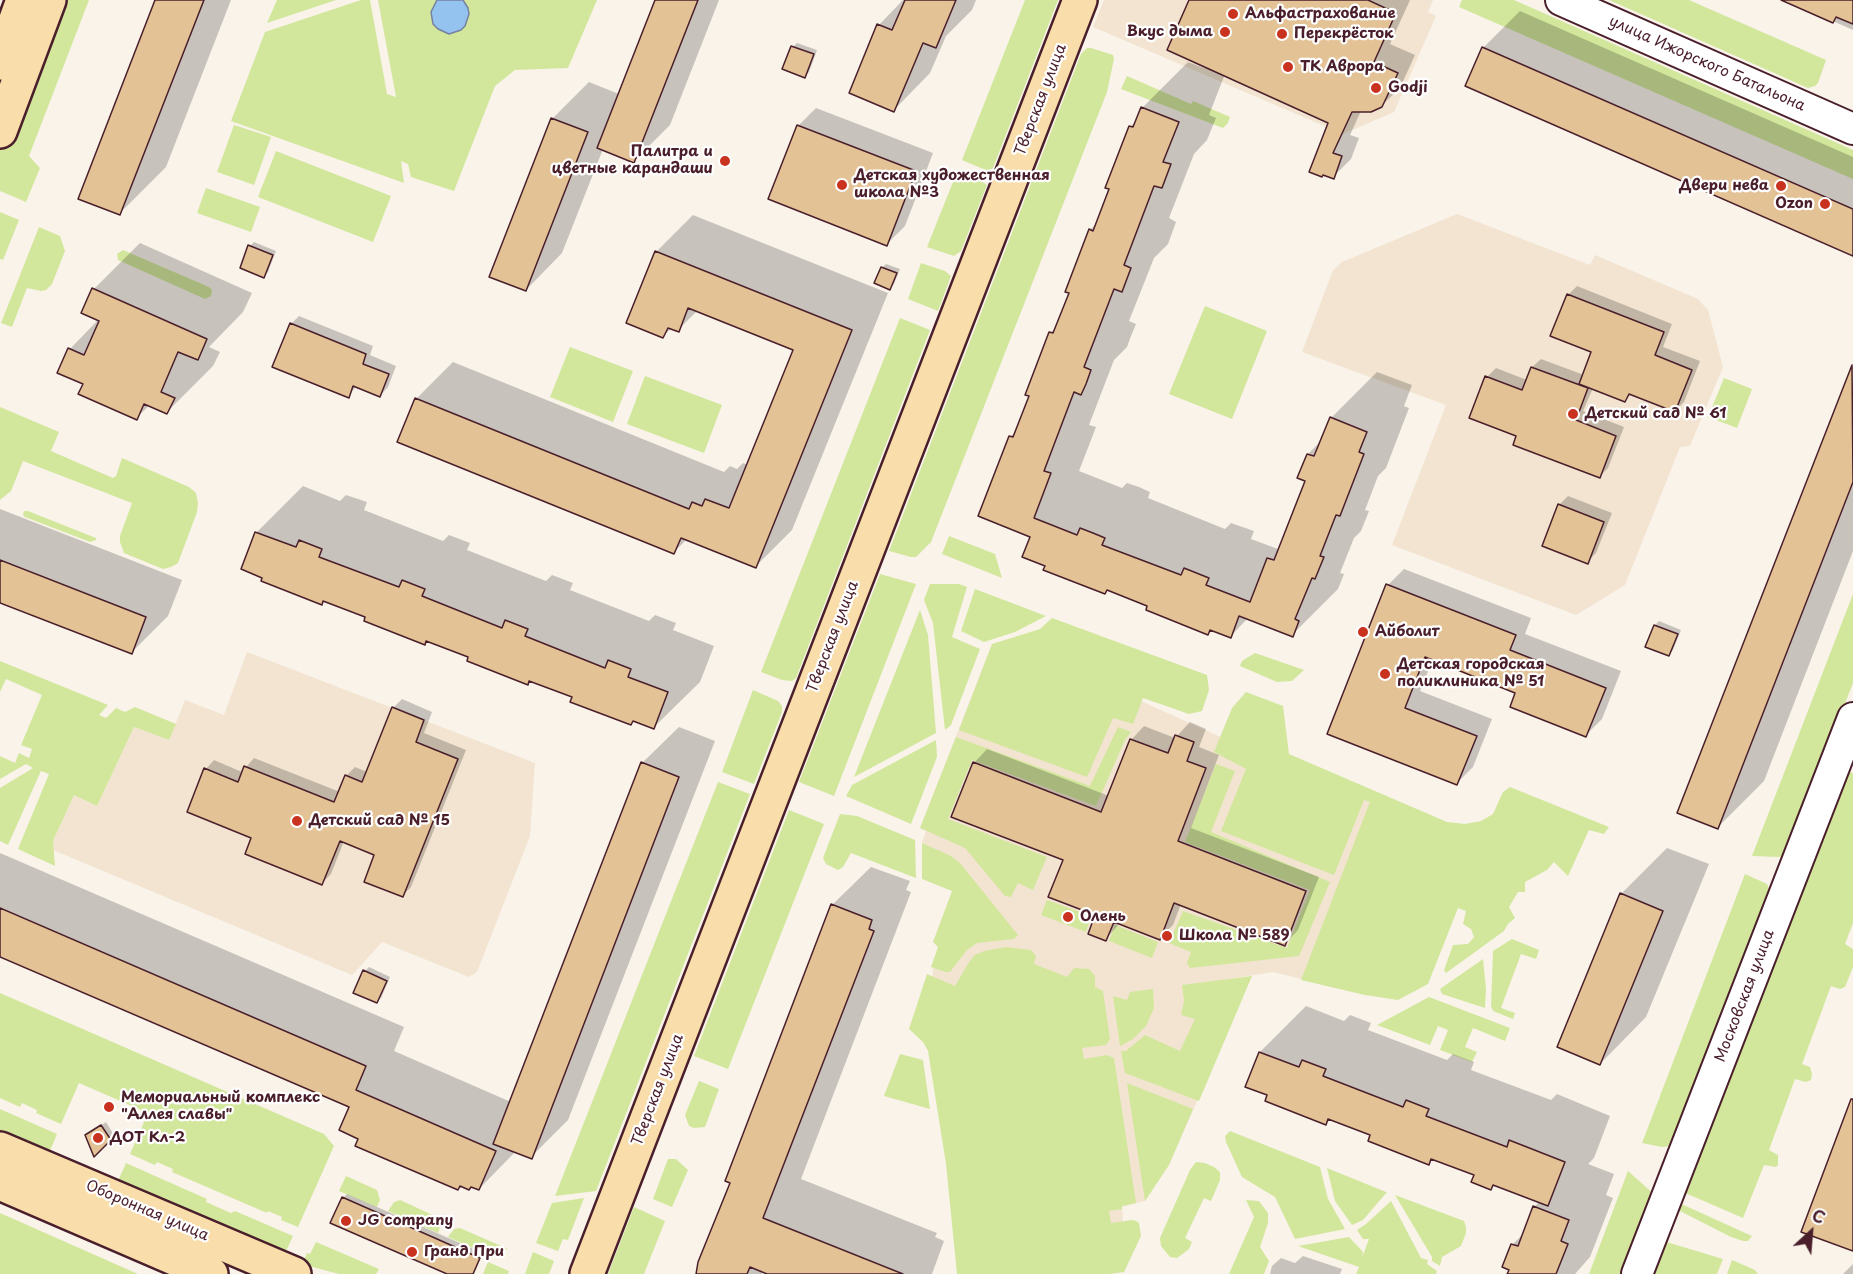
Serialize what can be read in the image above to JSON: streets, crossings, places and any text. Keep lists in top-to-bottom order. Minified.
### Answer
{"streets":{"main road":["Тверская улица","Оборонная улица"],"street":["улица Ижорского Батальона","Московская улица"]},"places":["Альфастрахование","Вкус дыма","Перекрёсток","ТК Аврора","Godji","Палитра и цветные карандаши","Детская художественная школа №3","Двери нева","Ozon","Детский сад № 61","Айболит","Детская городская поликлиника № 51","Детский сад № 15","Олень","Школа № 589","Мемориальный комплекс \"Аллея славы\"","ДОТ Кл-2","JG company","Гранд При"],"north":"top right"}
